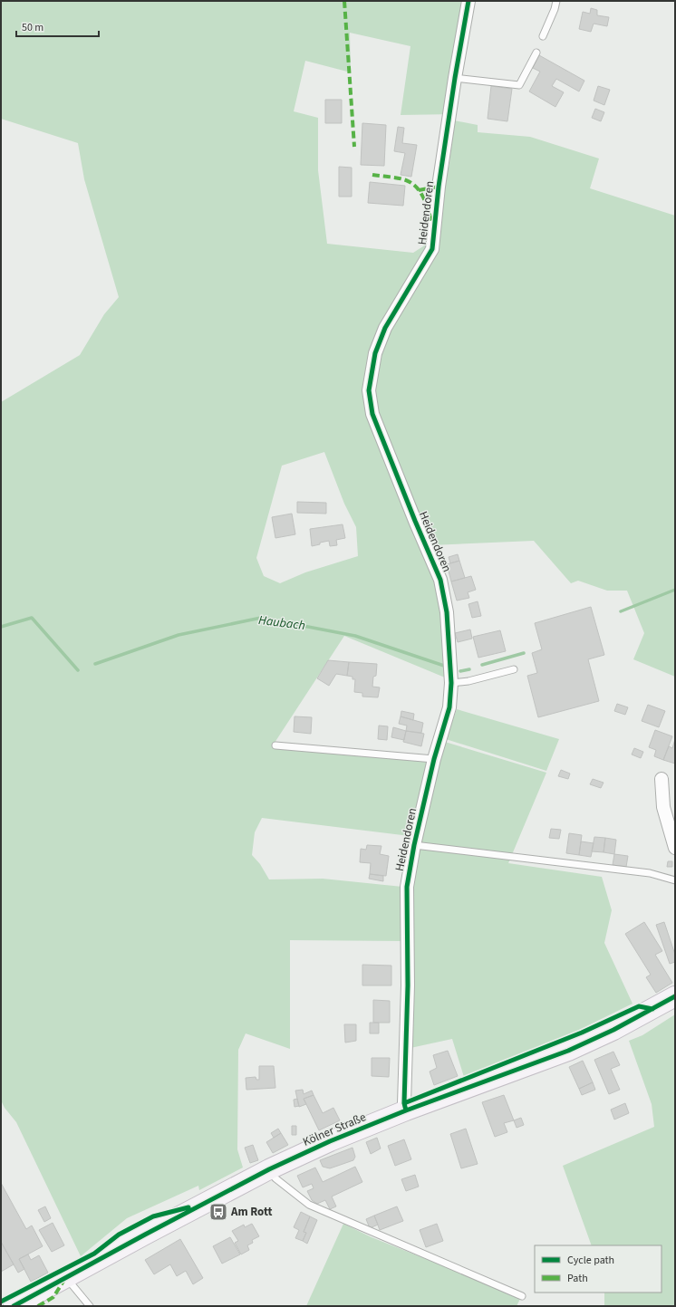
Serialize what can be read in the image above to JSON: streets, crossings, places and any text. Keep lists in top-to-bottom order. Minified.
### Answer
{"streets":{"main road":["Kölner Straße"],"street":["Heidendoren"]},"crossings":[["Heidendoren","Kölner Straße"]],"water":["Haubach"],"places":{"bus stop":["Am Rott"]},"legend":["Cycle path","Path"],"scale_bar":"50 m"}
